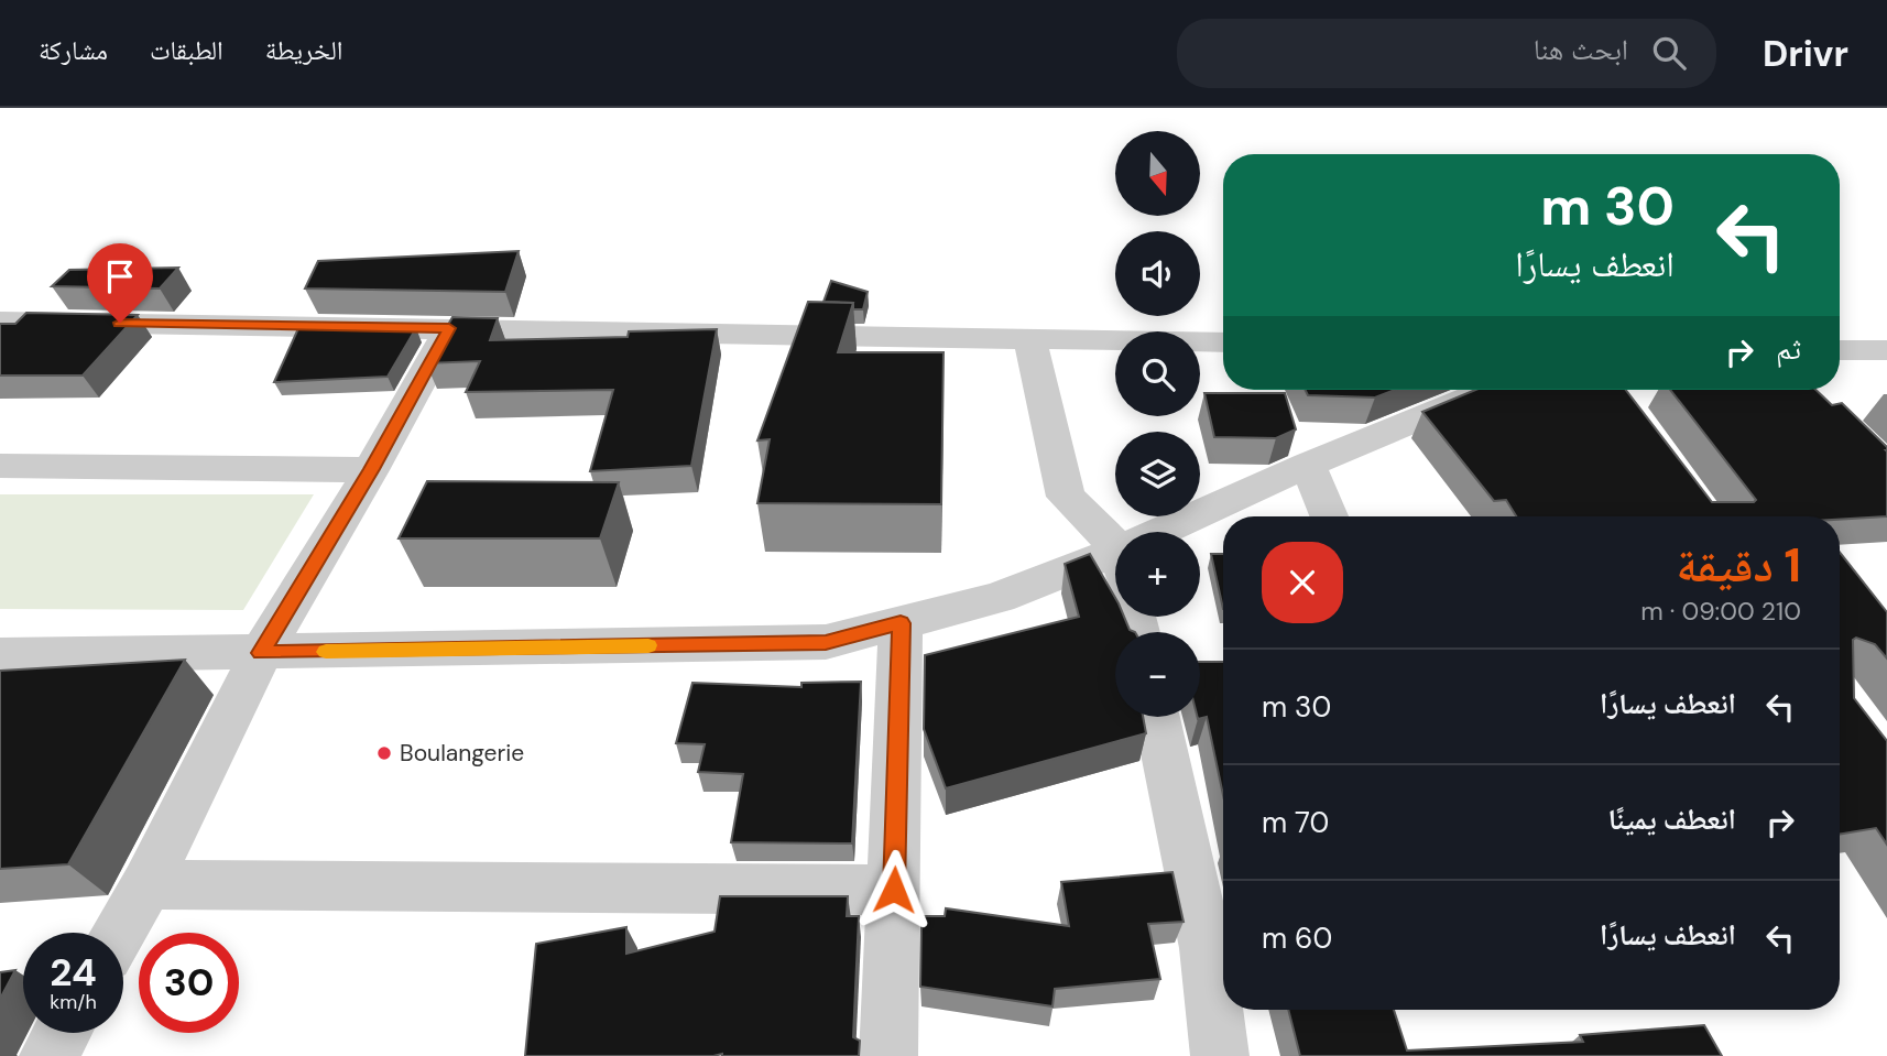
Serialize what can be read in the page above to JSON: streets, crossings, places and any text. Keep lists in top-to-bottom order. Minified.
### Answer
{"places":["Boulangerie"],"north":"bottom","page":{"header":"Drivr","search":"ابحث هنا","nav":["الخريطة","الطبقات","مشاركة"],"map_buttons":["+","−"],"turn":["30 m","انعطف يسارًا"],"then":"ثم","heading":["1 دقيقة","210 m · 09:00"],"list":[{"name":"انعطف يسارًا","value":"30 m"},{"name":"انعطف يمينًا","value":"70 m"},{"name":"انعطف يسارًا","value":"60 m"}],"speed":"24 km/h","limit":"30"}}
